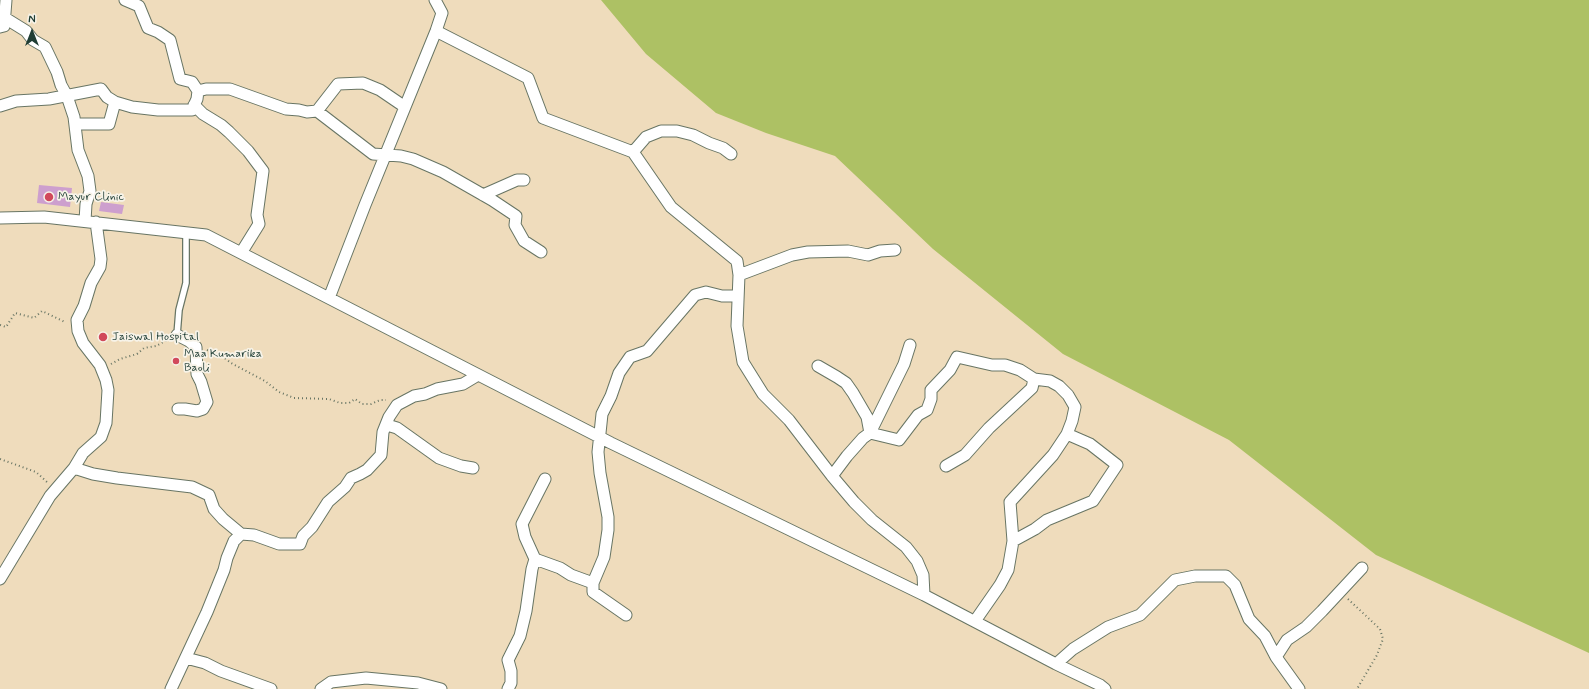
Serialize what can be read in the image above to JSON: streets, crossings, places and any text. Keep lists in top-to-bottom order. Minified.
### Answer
{"places":["Mayur Clinic","Jaiswal Hospital","Maa Kumarika Baoli"],"north":"top"}
